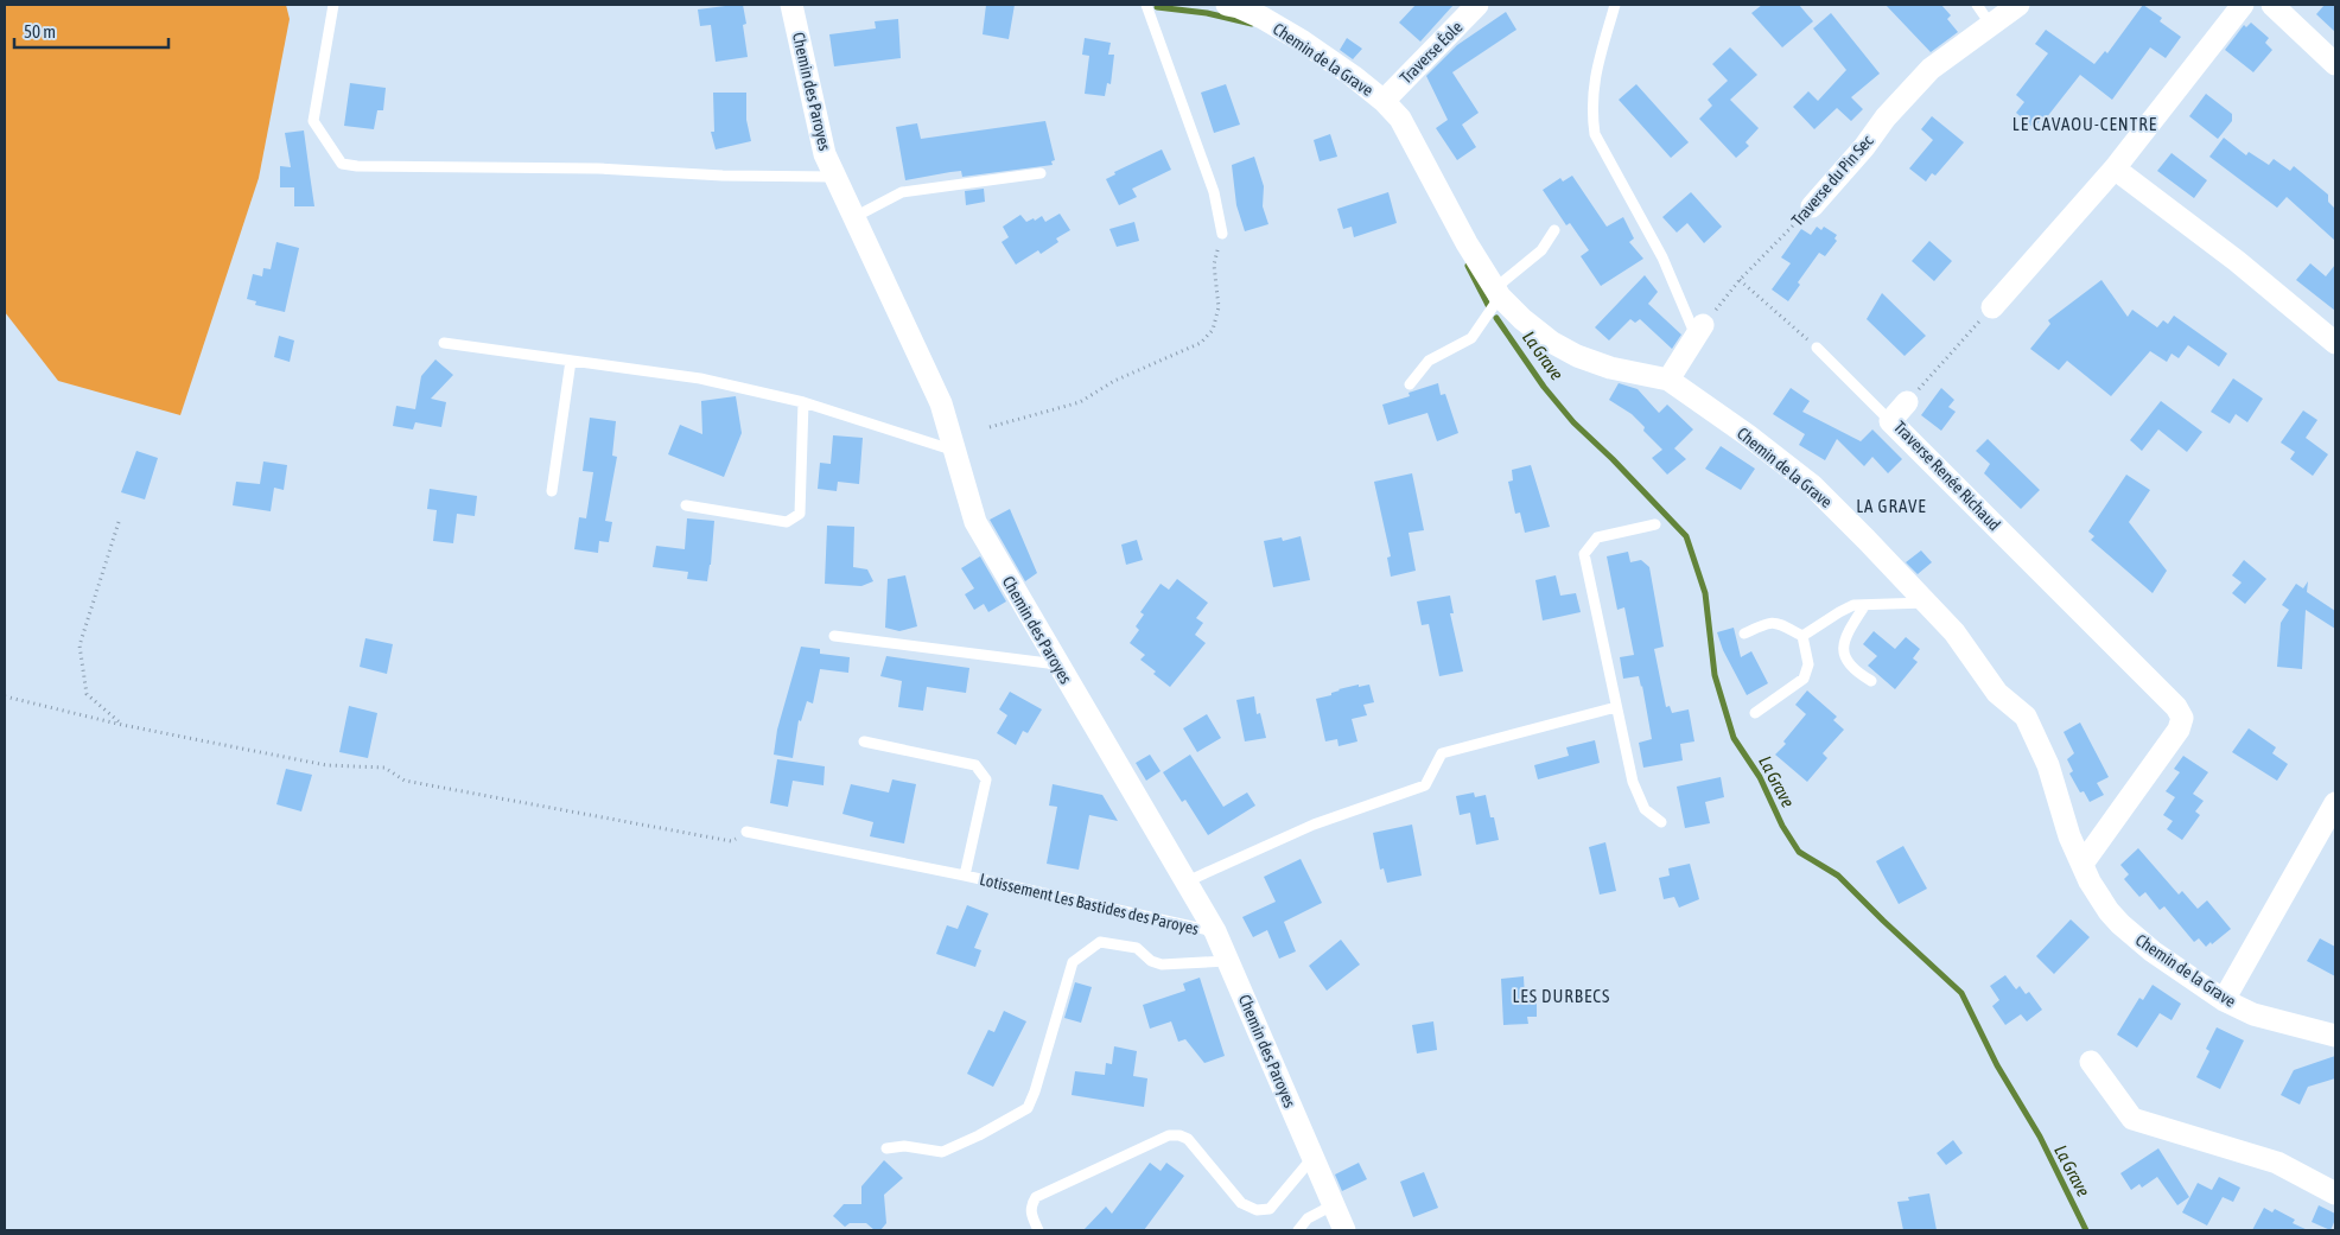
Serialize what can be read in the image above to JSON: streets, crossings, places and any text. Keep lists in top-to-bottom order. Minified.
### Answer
{"streets":{"street":["Traverse Éole","Chemin de la Grave","Chemin des Paroyes","Traverse du Pin Sec","Traverse Renée Richaud"],"lane":["Lotissement Les Bastides des Paroyes"]},"crossings":[["Traverse Éole","Chemin de la Grave"],["Chemin de la Grave","Traverse Renée Richaud"],["Chemin des Paroyes","Lotissement Les Bastides des Paroyes"]],"districts":["LE CAVAOU-CENTRE","LA GRAVE","LES DURBECS"],"water":["La Grave"],"scale_bar":"50 m"}
